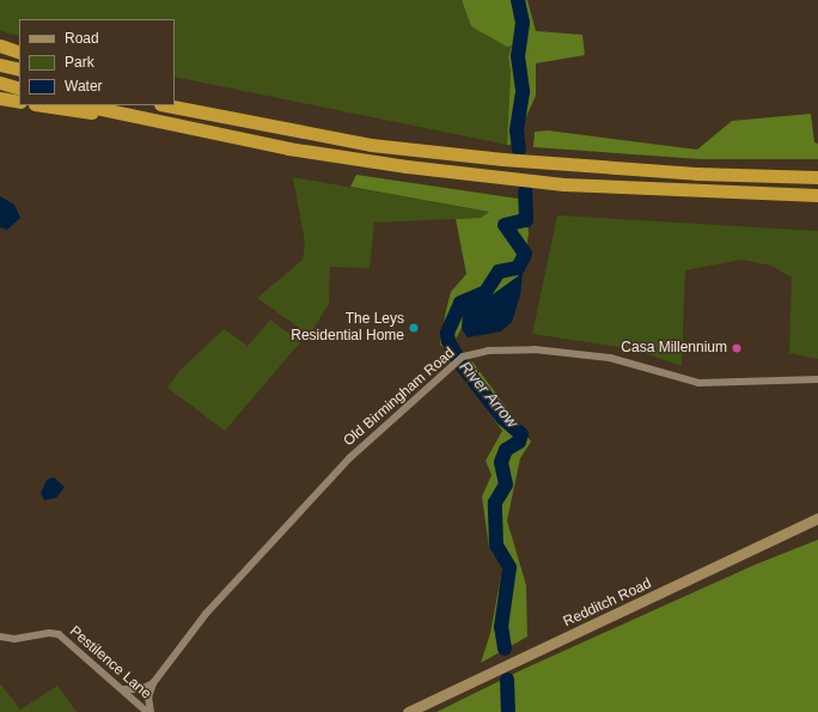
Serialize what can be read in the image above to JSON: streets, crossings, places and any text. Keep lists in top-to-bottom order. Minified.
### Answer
{"streets":{"main road":["Redditch Road"],"street":["Old Birmingham Road","Pestilence Lane"]},"water":["River Arrow"],"places":["The Leys Residential Home","Casa Millennium"],"legend":["Road","Park","Water"]}
